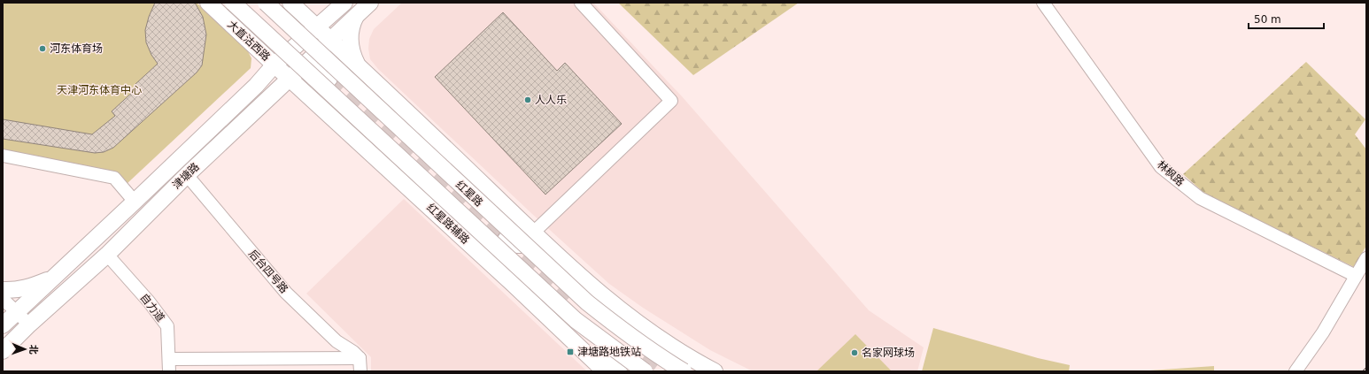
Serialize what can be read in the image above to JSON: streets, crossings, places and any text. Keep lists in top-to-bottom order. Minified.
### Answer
{"streets":{"main road":["大直沽西路","津塘路","红星路","红星路辅路"],"street":["林枫路","后台四号路","自力道"]},"crossings":[["大直沽西路","津塘路"],["大直沽西路","红星路辅路"],["津塘路","红星路辅路"],["津塘路","后台四号路"],["津塘路","自力道"]],"parks":["天津河东体育中心"],"places":{"other":["河东体育场","人人乐","名家网球场"],"transit":["津塘路地铁站"]},"scale_bar":"50 m","north":"right"}
